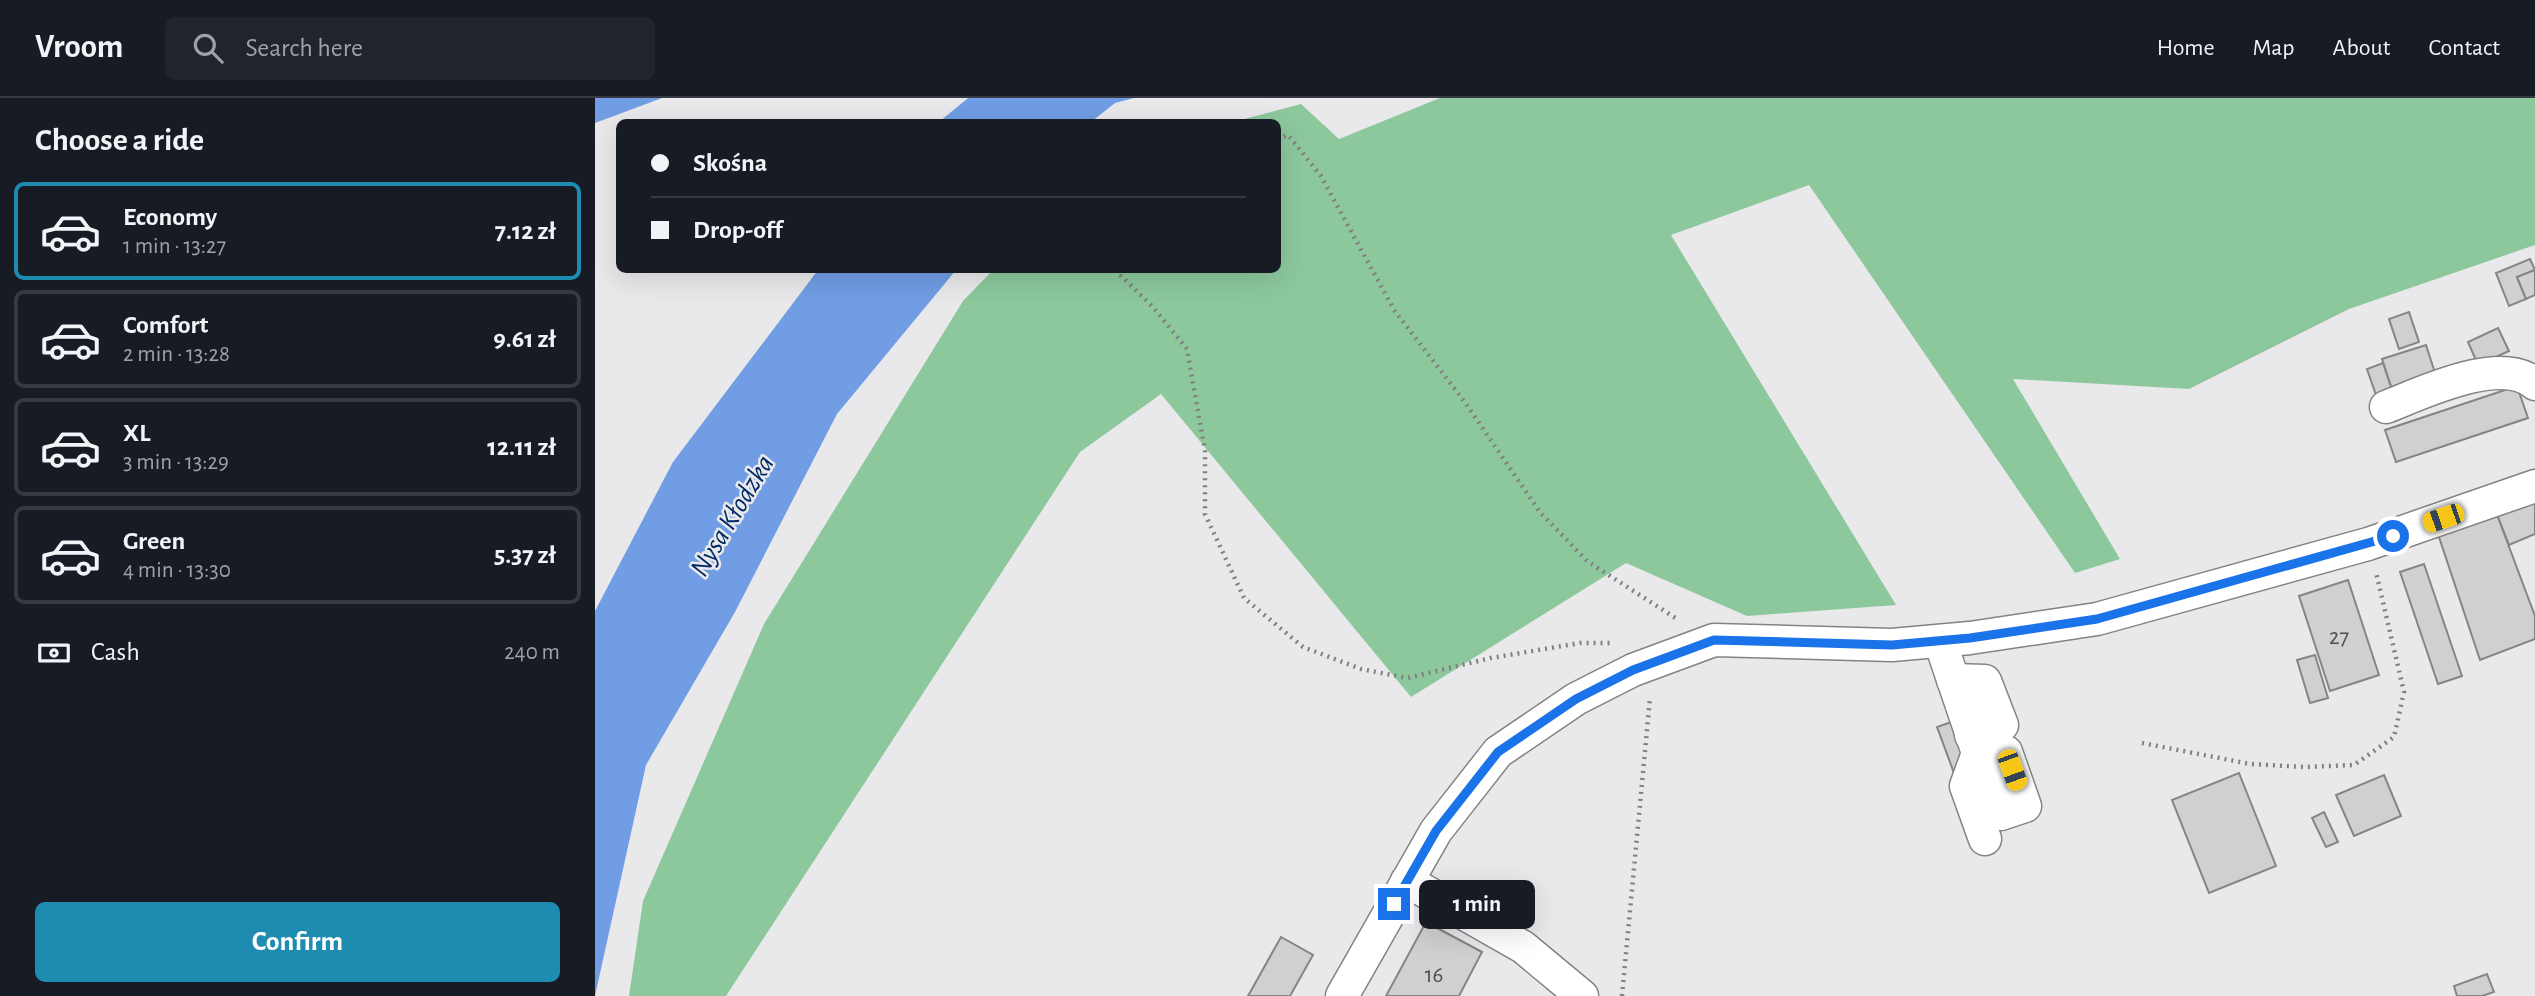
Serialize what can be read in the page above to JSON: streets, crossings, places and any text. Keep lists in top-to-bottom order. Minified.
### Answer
{"water":["Nysa Kłodzka"],"house_numbers":["27","16"],"page":{"header":"Vroom","search":"Search here","nav":["Home","Map","About","Contact"],"heading":"Choose a ride","banner":["Skośna","Drop-off"],"list":[{"name":"Economy","note":"1 min · 13:27","value":"7.12 zł"},{"name":"Comfort","note":"2 min · 13:28","value":"9.61 zł"},{"name":"XL","note":"3 min · 13:29","value":"12.11 zł"},{"name":"Green","note":"4 min · 13:30","value":"5.37 zł"}],"pay":["Cash","240 m"],"bubble":"1 min","buttons":"Confirm"}}
